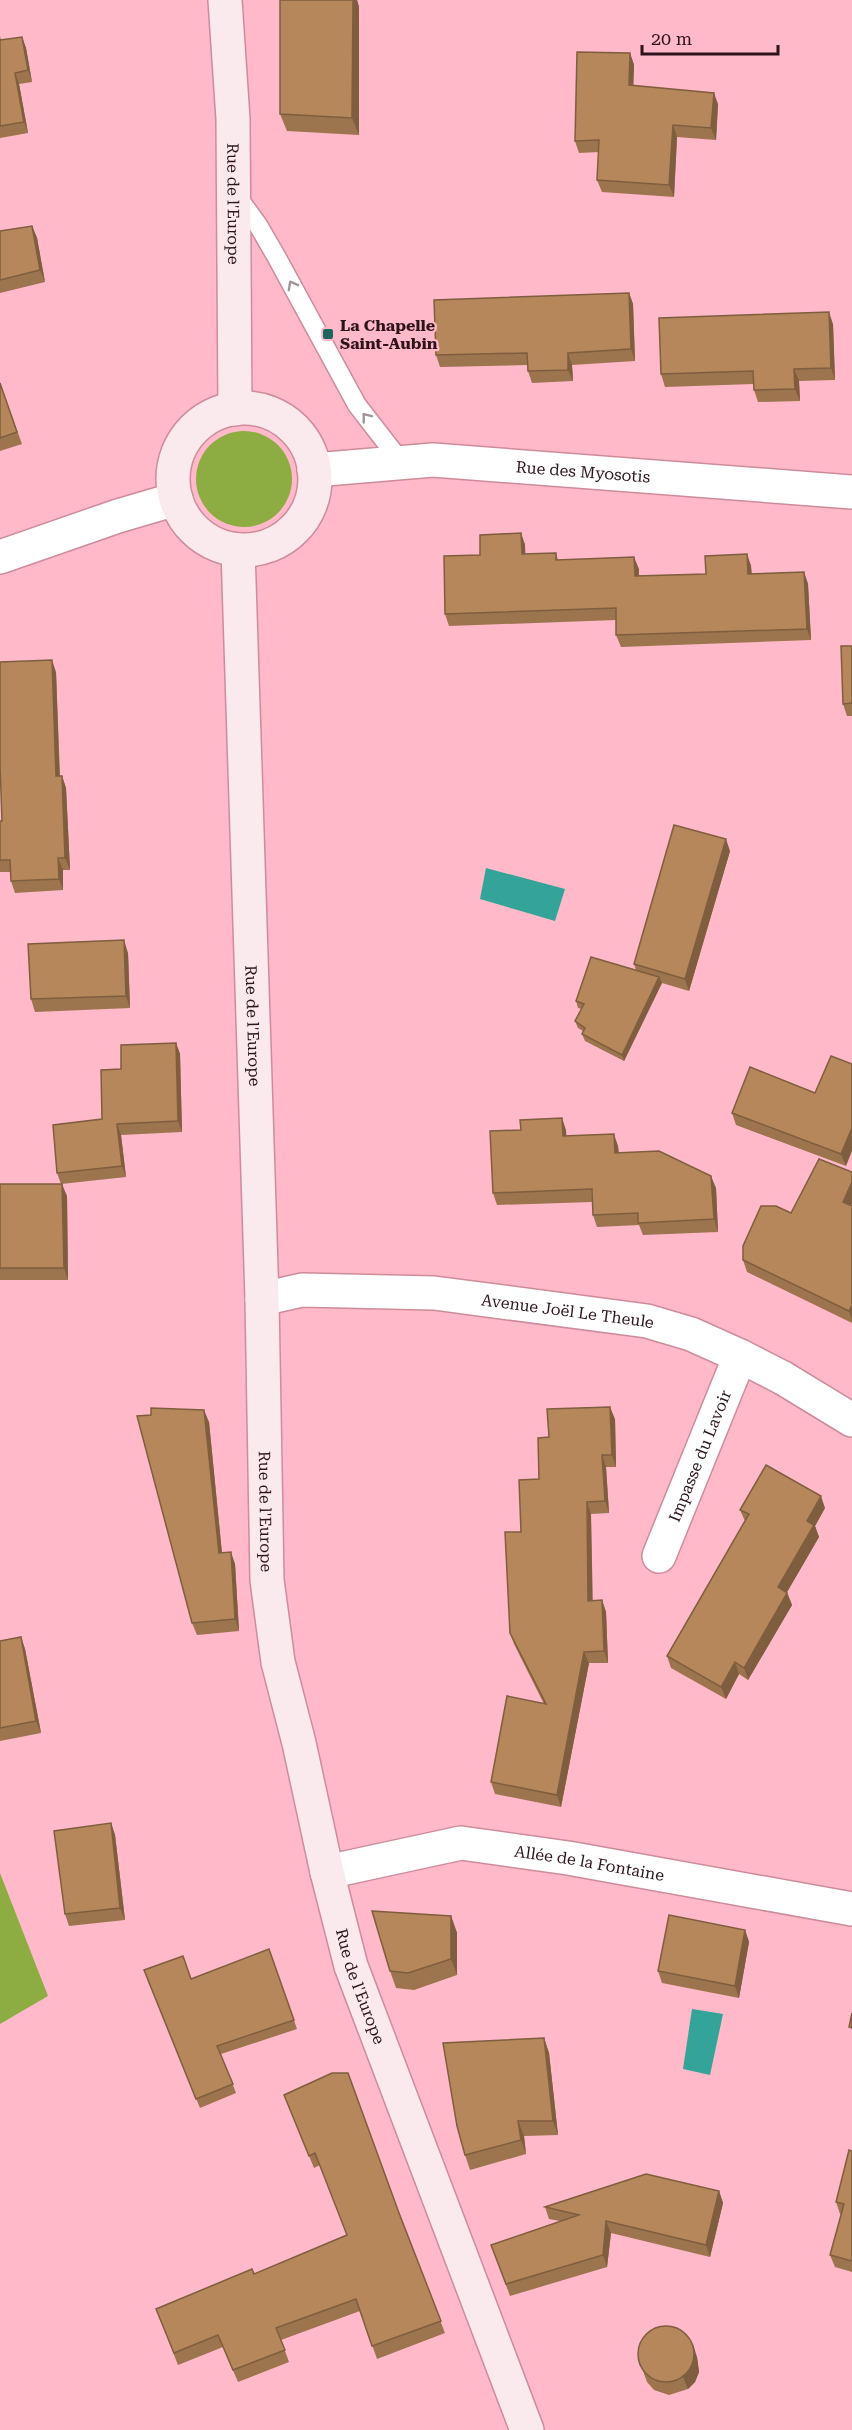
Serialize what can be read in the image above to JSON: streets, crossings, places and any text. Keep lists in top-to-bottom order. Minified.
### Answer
{"streets":{"street":["Rue de l'Europe","Rue des Myosotis","Avenue Joël Le Theule","Impasse du Lavoir","Allée de la Fontaine"]},"crossings":[["Rue de l'Europe","Rue des Myosotis"],["Rue de l'Europe","Avenue Joël Le Theule"],["Rue de l'Europe","Allée de la Fontaine"],["Avenue Joël Le Theule","Impasse du Lavoir"]],"places":{"transit":["La Chapelle Saint-Aubin"]},"scale_bar":"20 m"}
